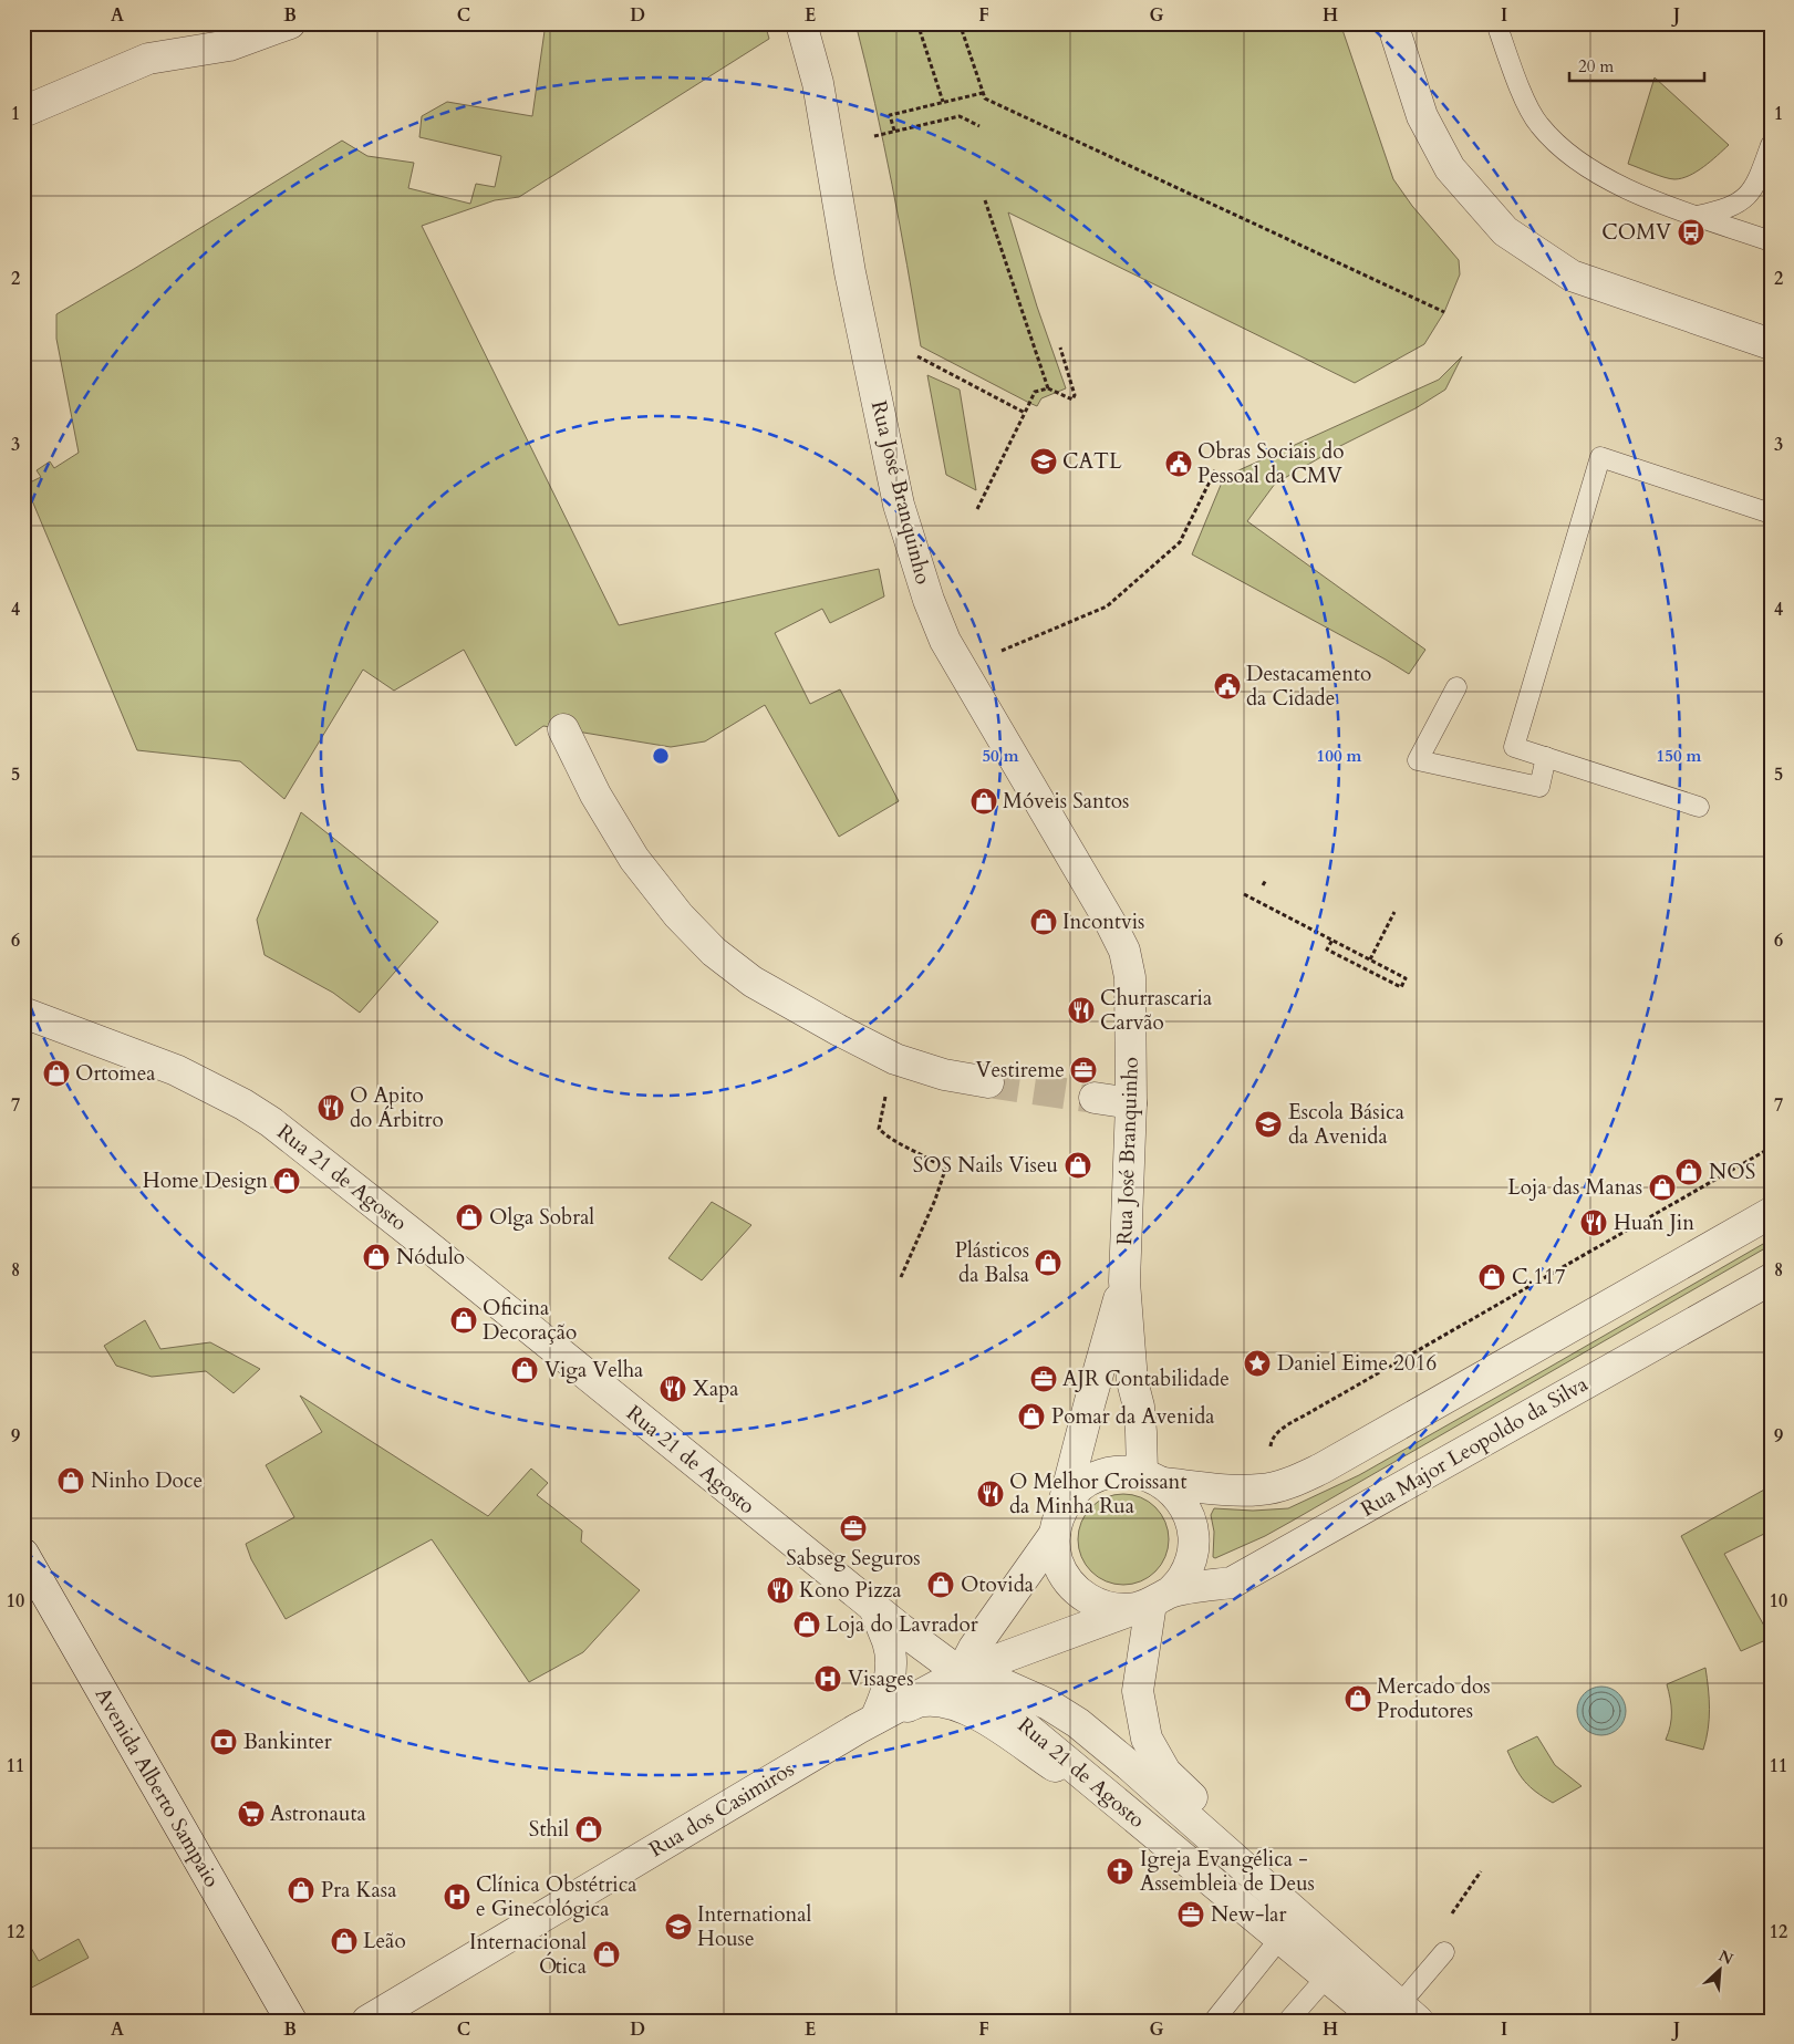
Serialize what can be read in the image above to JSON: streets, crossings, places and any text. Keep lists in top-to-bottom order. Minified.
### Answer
{"streets":{"street":["Rua José Branquinho","Rua 21 de Agosto","Rua Major Leopoldo da Silva","Avenida Alberto Sampaio","Rua dos Casimiros"]},"crossings":[["Rua José Branquinho","Rua 21 de Agosto"],["Rua José Branquinho","Rua Major Leopoldo da Silva"],["Rua 21 de Agosto","Rua Major Leopoldo da Silva"],["Rua 21 de Agosto","Rua dos Casimiros"],["Rua Major Leopoldo da Silva","Rua dos Casimiros"]],"places":{"bus stop":["COMV"],"school or university":["CATL","Escola Básica da Avenida","International House"],"public building":["Obras Sociais do Pessoal da CMV","Destacamento da Cidade"],"shop":["Móveis Santos","Incontvis","Ortomea","SOS Nails Viseu","NOS","Home Design","Loja das Manas","Olga Sobral","Nódulo","Plásticos da Balsa","C.117","Oficina Decoração","Viga Velha","Pomar da Avenida","Ninho Doce","Otovida","Loja do Lavrador","Mercado dos Produtores","Sthil","Pra Kasa","Leão","Internacional Ótica"],"restaurant":["Churrascaria Carvão","O Apito do Árbitro","Huan Jin","Xapa","O Melhor Croissant da Minha Rua","Kono Pizza"],"office":["Vestireme","AJR Contabilidade","Sabseg Seguros","New-lar"],"place":["Daniel Eime 2016"],"hospital":["Visages","Clínica Obstétrica e Ginecológica"],"bank":["Bankinter"],"supermarket":["Astronauta"],"church":["Igreja Evangélica - Assembleia de Deus"]},"scale_bar":"20 m","north":"top right","grid":{"columns":["A","B","C","D","E","F","G","H","I","J"],"rows":["1","2","3","4","5","6","7","8","9","10","11","12"]},"rings":["50 m","100 m","150 m"]}
